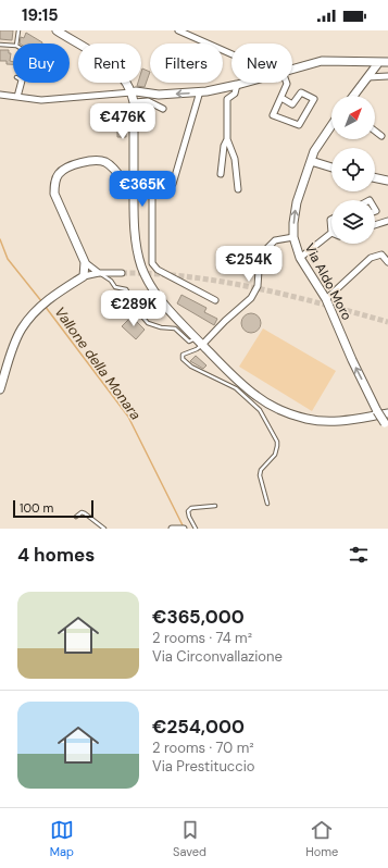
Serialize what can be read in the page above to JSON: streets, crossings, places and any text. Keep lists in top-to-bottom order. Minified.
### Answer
{"streets":{"street":["Via Aldo Moro"]},"one_way":["Via Aldo Moro"],"water":["Vallone della Monara"],"scale_bar":"100 m","north":"top right","page":{"status":"19:15","chip":["Buy","Rent","Filters","New"],"price":["€476K","€365K","€254K","€289K"],"scale":"100 m","heading":"4 homes","list":[{"name":"€365,000","note":"2 rooms · 74 m² · Via Circonvallazione"},{"name":"€254,000","note":"2 rooms · 70 m² · Via Prestituccio"}],"tabs":["Map","Saved","Home"]}}
